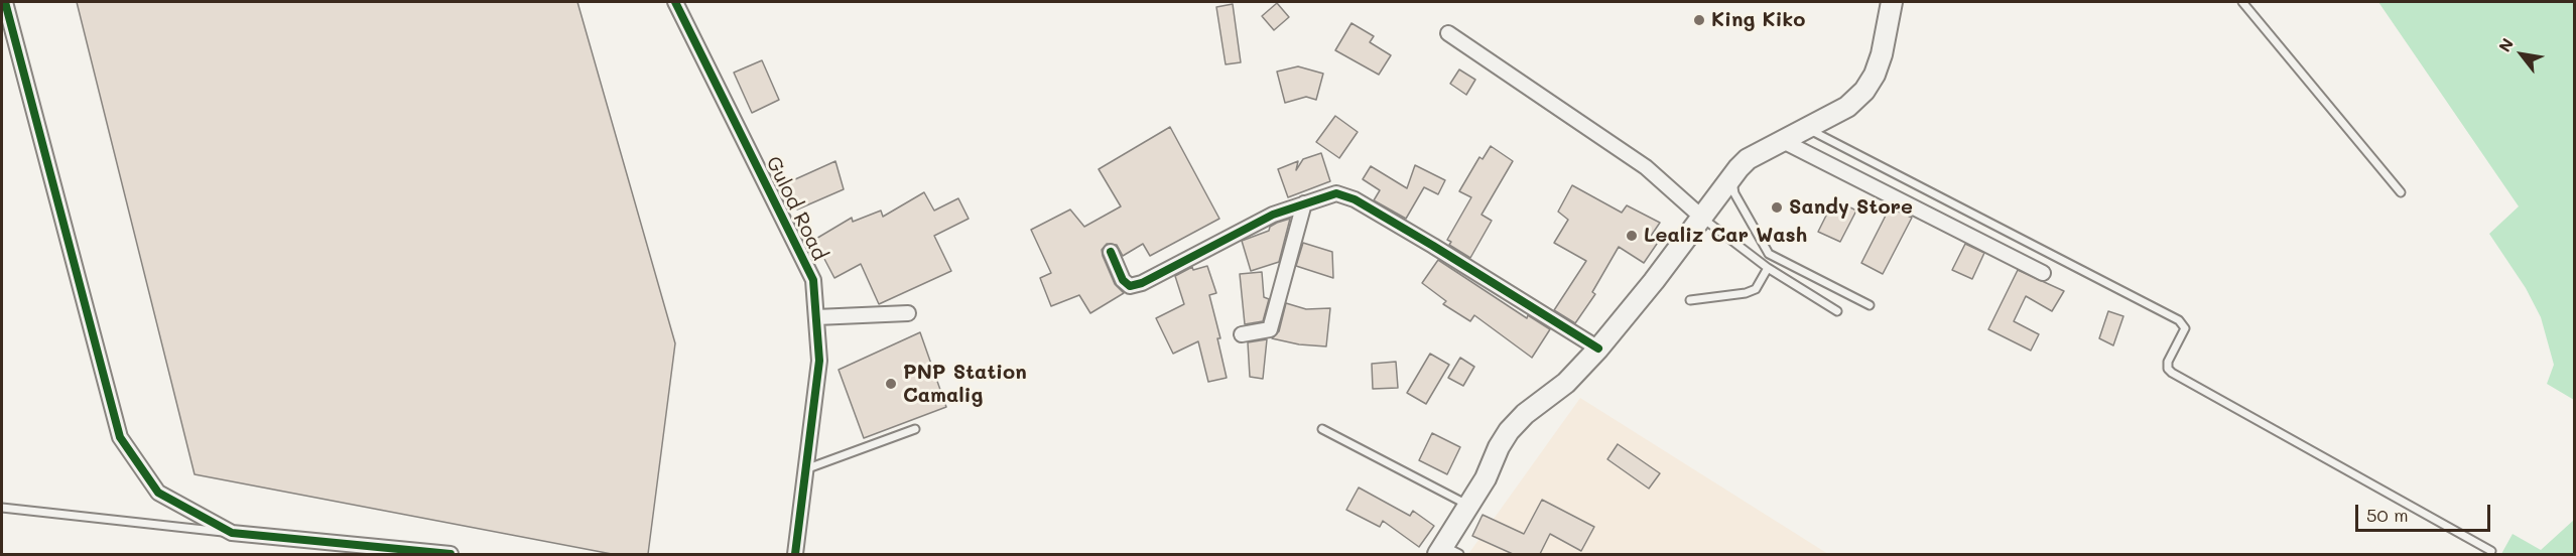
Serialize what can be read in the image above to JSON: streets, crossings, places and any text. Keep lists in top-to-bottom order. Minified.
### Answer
{"streets":{"street":["Gulod Road"]},"places":["King Kiko","Sandy Store","Lealiz Car Wash","PNP Station Camalig"],"scale_bar":"50 m","north":"top left"}
